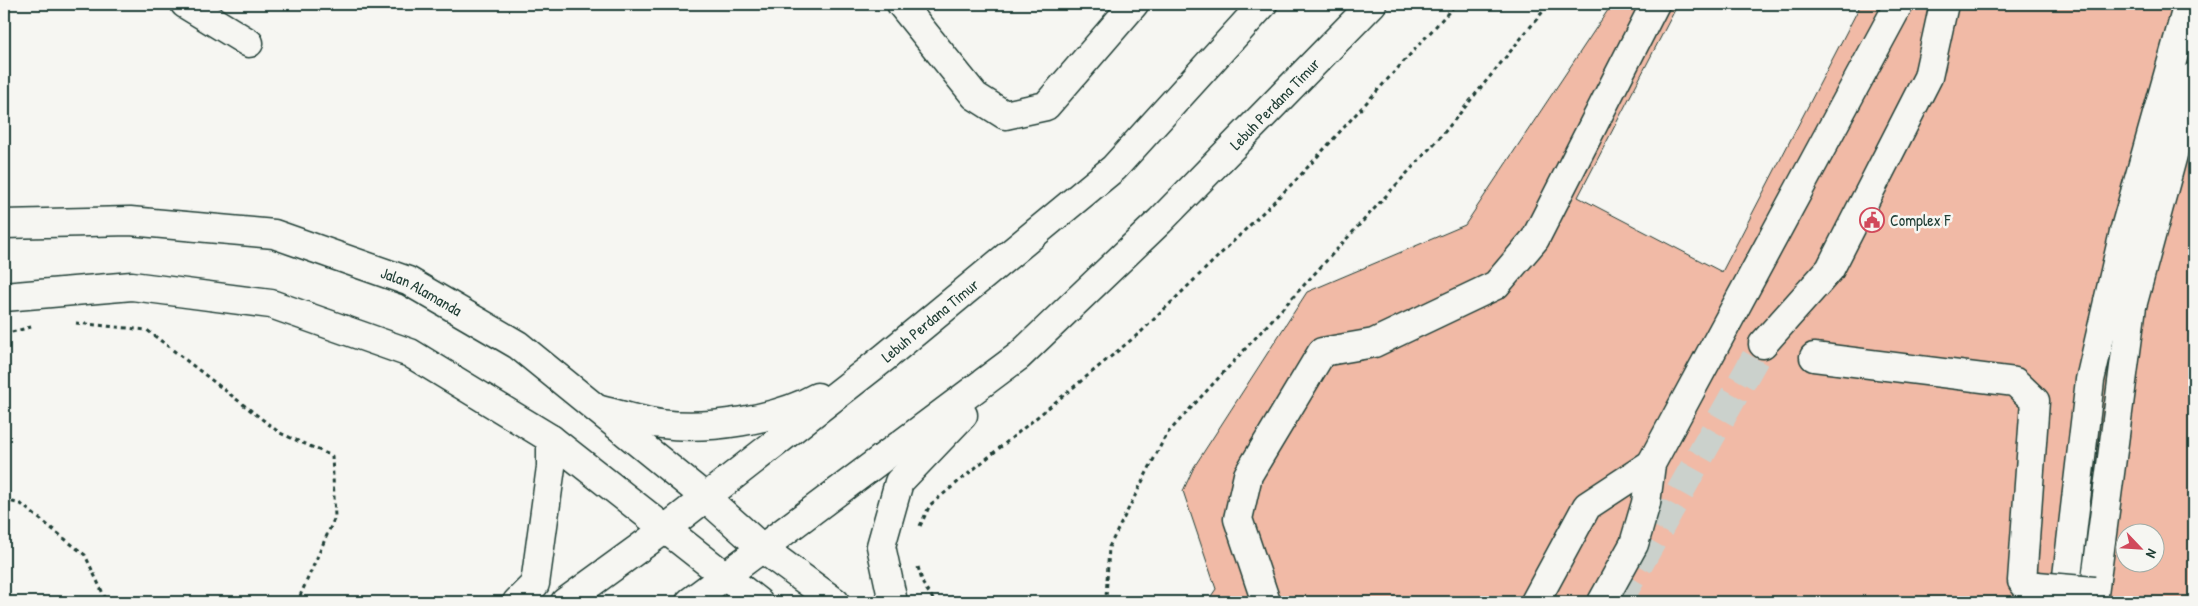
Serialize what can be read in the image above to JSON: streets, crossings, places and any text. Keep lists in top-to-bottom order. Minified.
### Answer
{"streets":{"main road":["Lebuh Perdana Timur","Jalan Alamanda"]},"crossings":[["Lebuh Perdana Timur","Jalan Alamanda"]],"places":{"public building":["Complex F"]},"north":"bottom right"}
